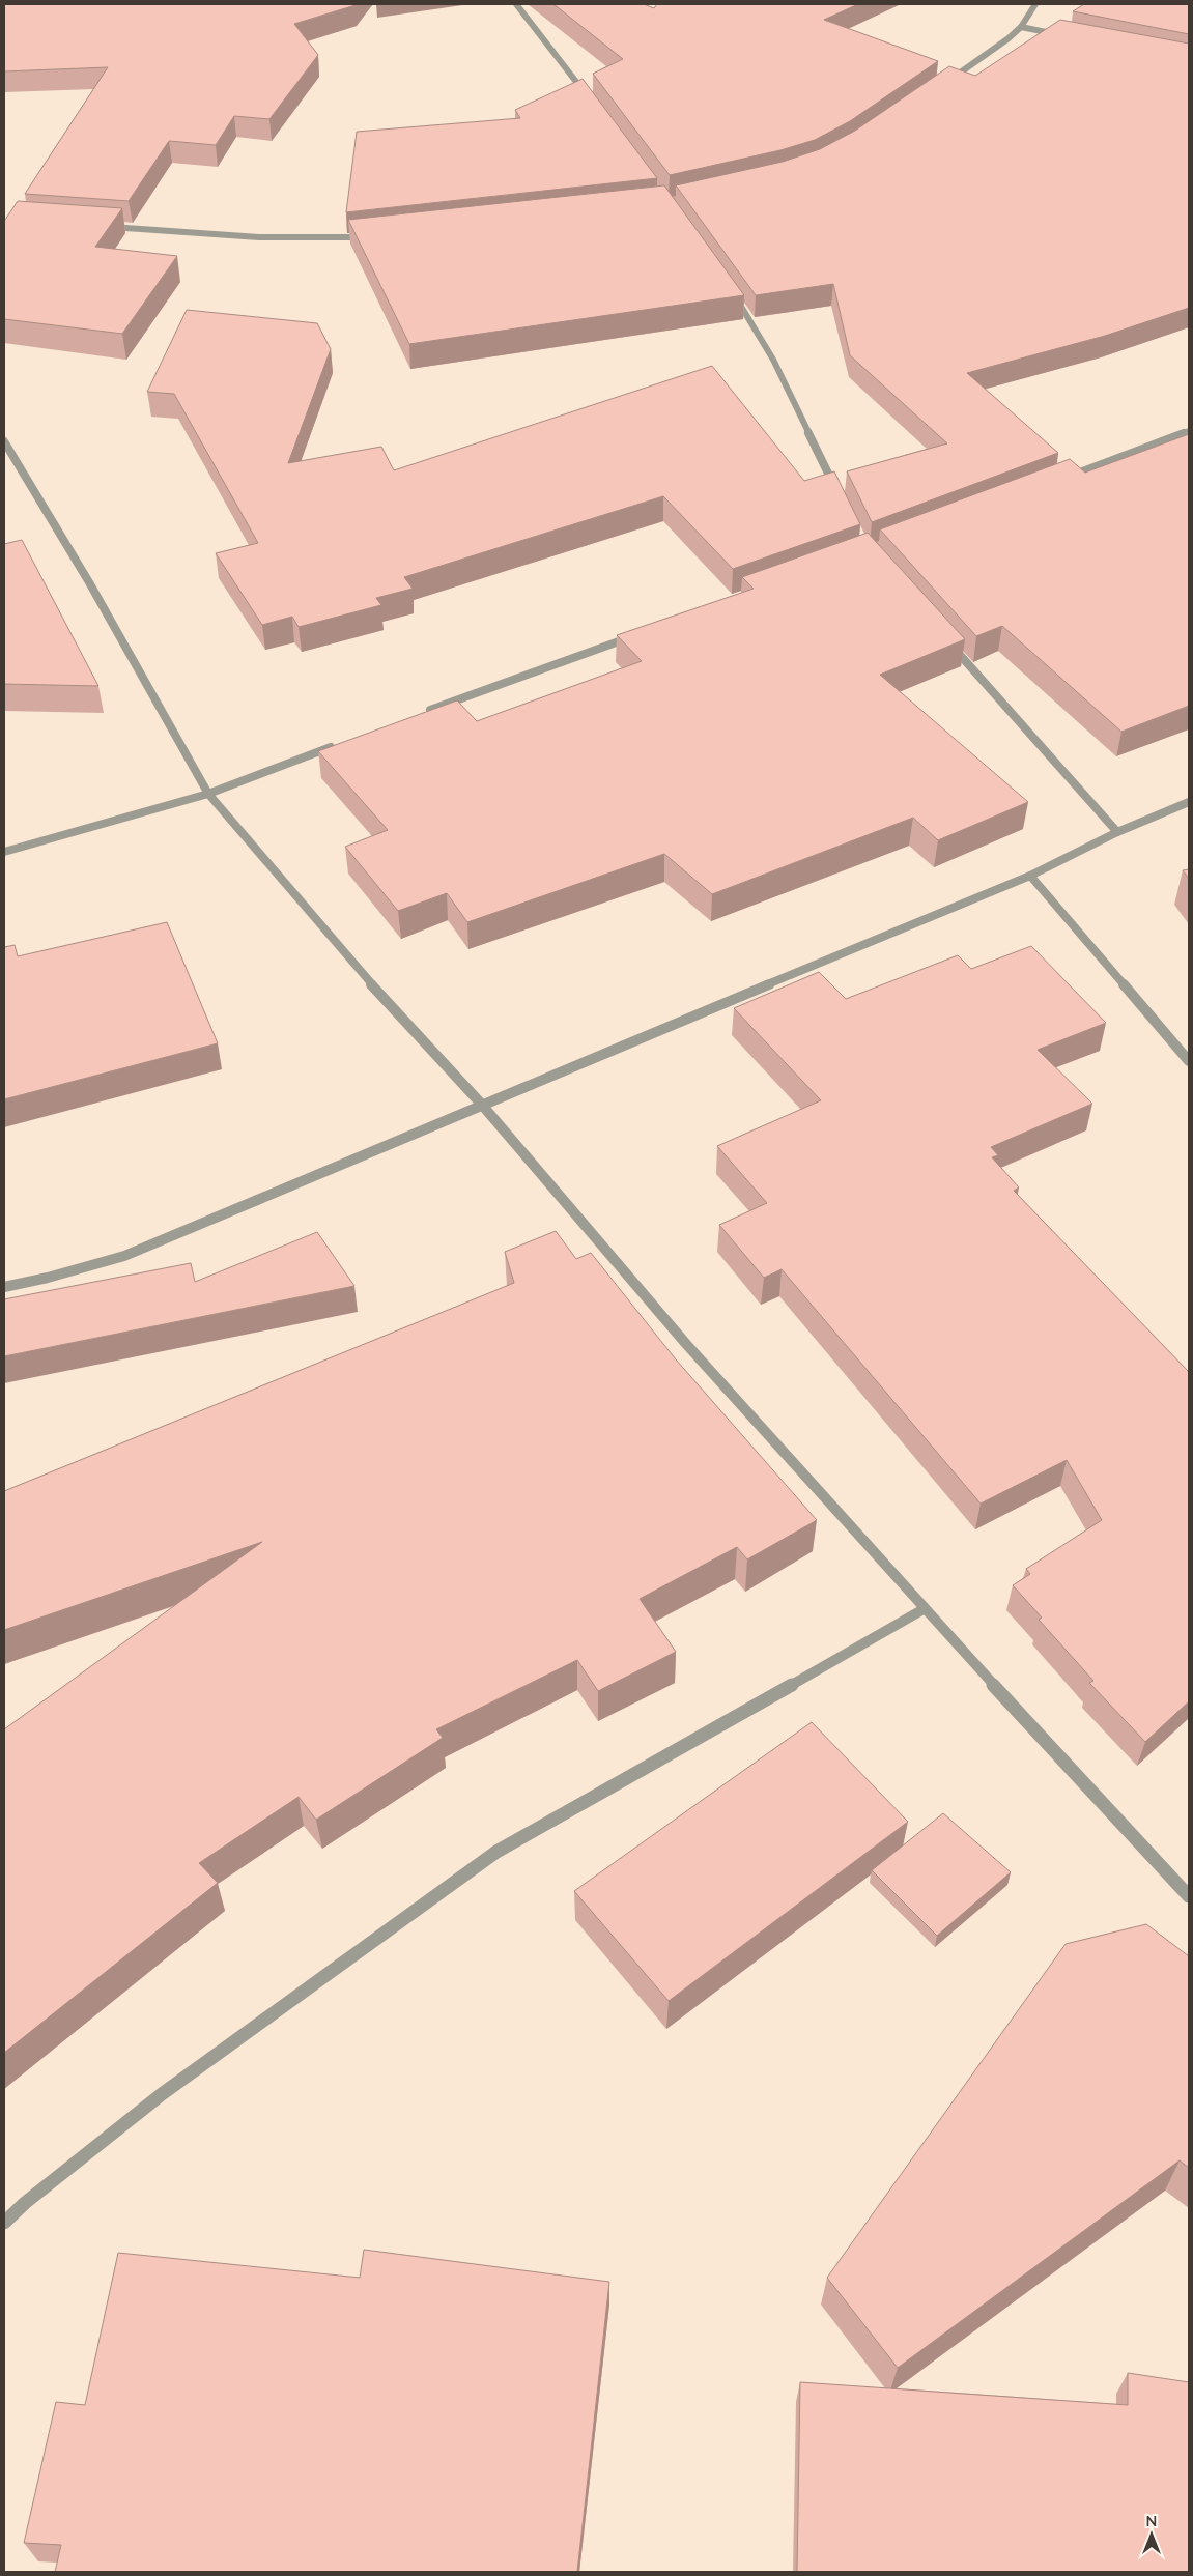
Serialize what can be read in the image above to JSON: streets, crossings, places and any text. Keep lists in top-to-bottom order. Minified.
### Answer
{"north":"top"}
